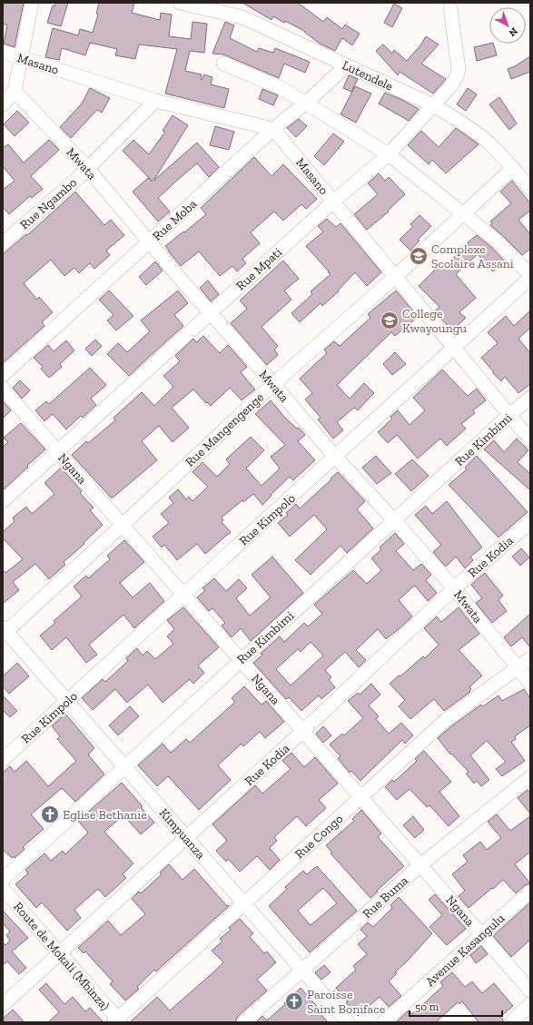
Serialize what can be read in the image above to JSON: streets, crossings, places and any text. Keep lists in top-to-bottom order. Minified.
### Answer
{"streets":{"street":["Masano","Lutendele","Mwata","Rue Ngambo","Rue Moba","Rue Mpati","Rue Mangengenge","Rue Kimbimi","Ngana","Rue Kimpolo","Rue Kodia","Kimpuanza","Rue Congo","Rue Buma","Avenue Kasangulu","Route de Mokali (Mbinza)"]},"crossings":[["Masano","Rue Ngambo"],["Masano","Rue Moba"],["Masano","Rue Mpati"],["Masano","Rue Mangengenge"],["Masano","Rue Kimbimi"],["Masano","Rue Kimpolo"],["Lutendele","Rue Moba"],["Lutendele","Rue Mpati"],["Lutendele","Rue Mangengenge"],["Mwata","Rue Ngambo"],["Mwata","Rue Moba"],["Mwata","Rue Mpati"],["Mwata","Rue Mangengenge"],["Mwata","Rue Kimbimi"],["Mwata","Rue Kimpolo"],["Mwata","Rue Kodia"],["Mwata","Rue Congo"],["Rue Mpati","Ngana"],["Rue Mangengenge","Ngana"],["Rue Mangengenge","Kimpuanza"],["Rue Kimbimi","Ngana"],["Rue Kimbimi","Kimpuanza"],["Ngana","Rue Kimpolo"],["Ngana","Rue Kodia"],["Ngana","Rue Congo"],["Ngana","Rue Buma"],["Ngana","Avenue Kasangulu"],["Rue Kimpolo","Kimpuanza"],["Rue Kodia","Kimpuanza"],["Rue Kodia","Route de Mokali (Mbinza)"],["Kimpuanza","Rue Congo"],["Kimpuanza","Rue Buma"],["Rue Congo","Route de Mokali (Mbinza)"]],"places":{"school or university":["Complexe Scolaire Assani","College Kwayoungu"],"church":["Eglise Bethanie","Paroisse Saint Boniface"]},"scale_bar":"50 m","north":"bottom right"}
